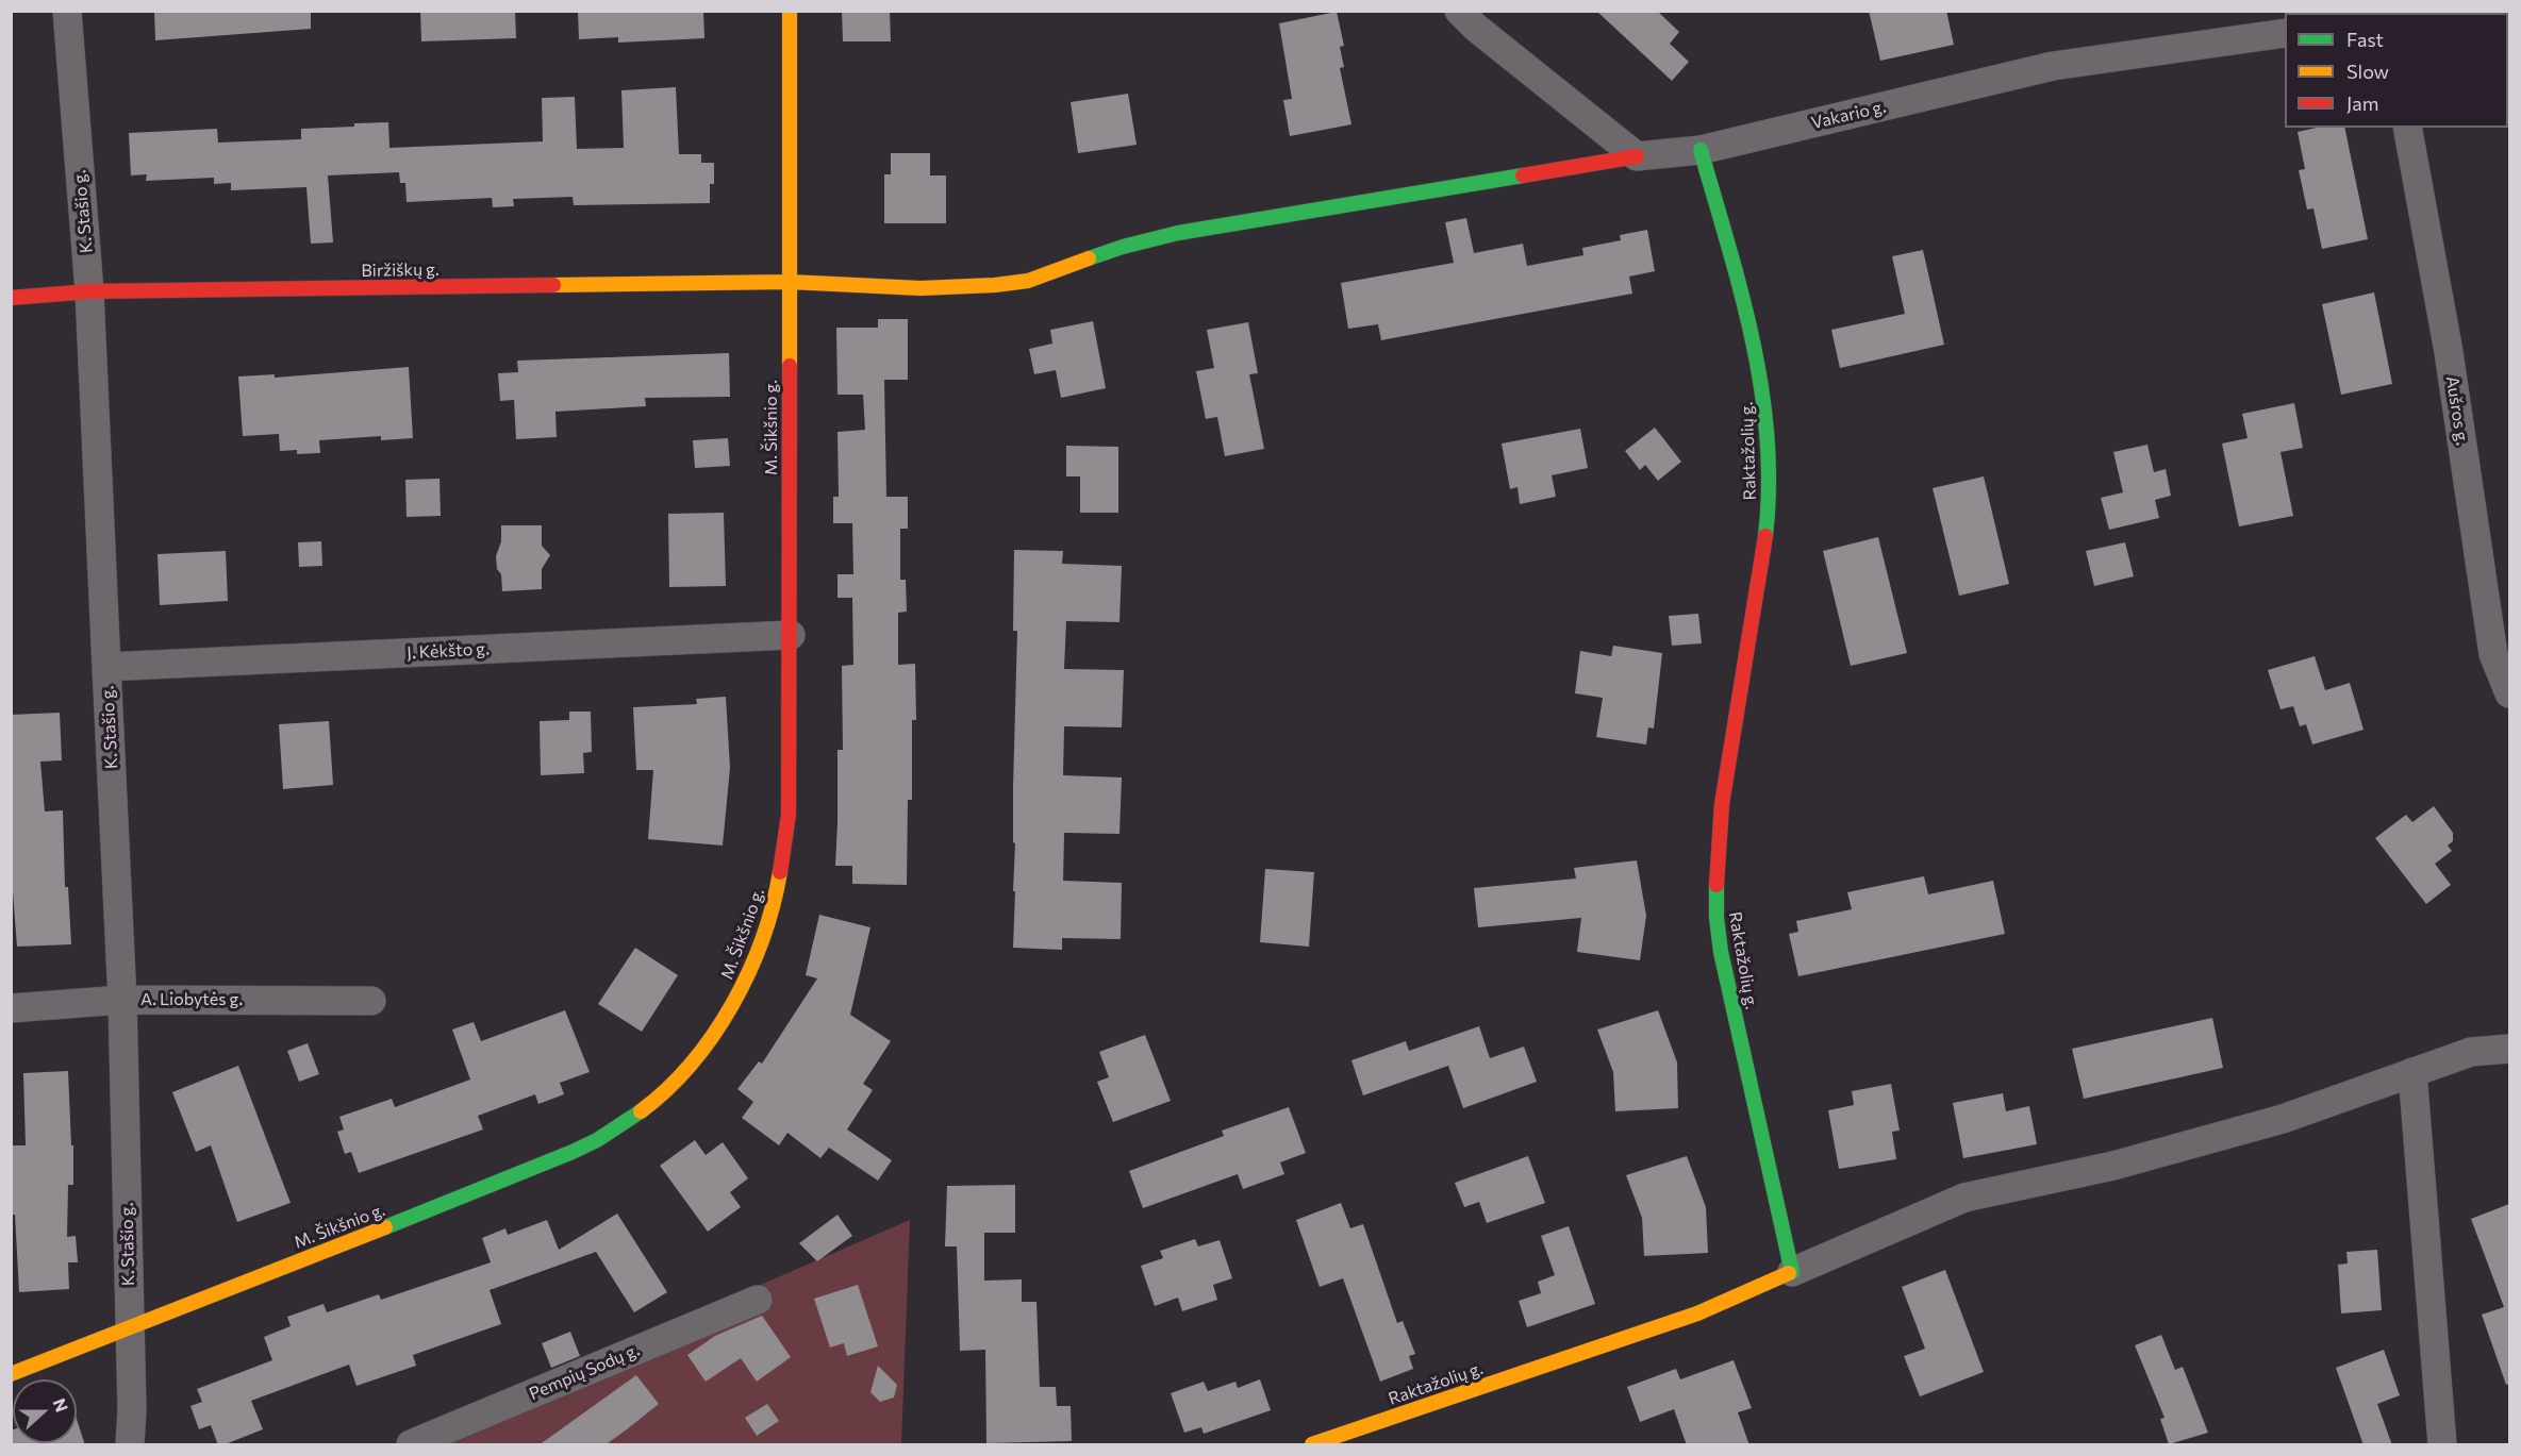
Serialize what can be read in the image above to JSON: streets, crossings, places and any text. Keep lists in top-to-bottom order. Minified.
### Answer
{"streets":{"street":["Vakario g.","K. Stašio g.","Biržiškų g.","Aušros g.","M. Šikšnio g.","Raktažolių g.","J. Kėkšto g.","A. Liobytės g.","Pempių Sodų g."]},"crossings":[["Vakario g.","Biržiškų g."],["Vakario g.","Raktažolių g."],["K. Stašio g.","Biržiškų g."],["K. Stašio g.","M. Šikšnio g."],["K. Stašio g.","J. Kėkšto g."],["K. Stašio g.","A. Liobytės g."],["Biržiškų g.","M. Šikšnio g."],["M. Šikšnio g.","J. Kėkšto g."]],"legend":["Fast","Slow","Jam"],"north":"right"}
